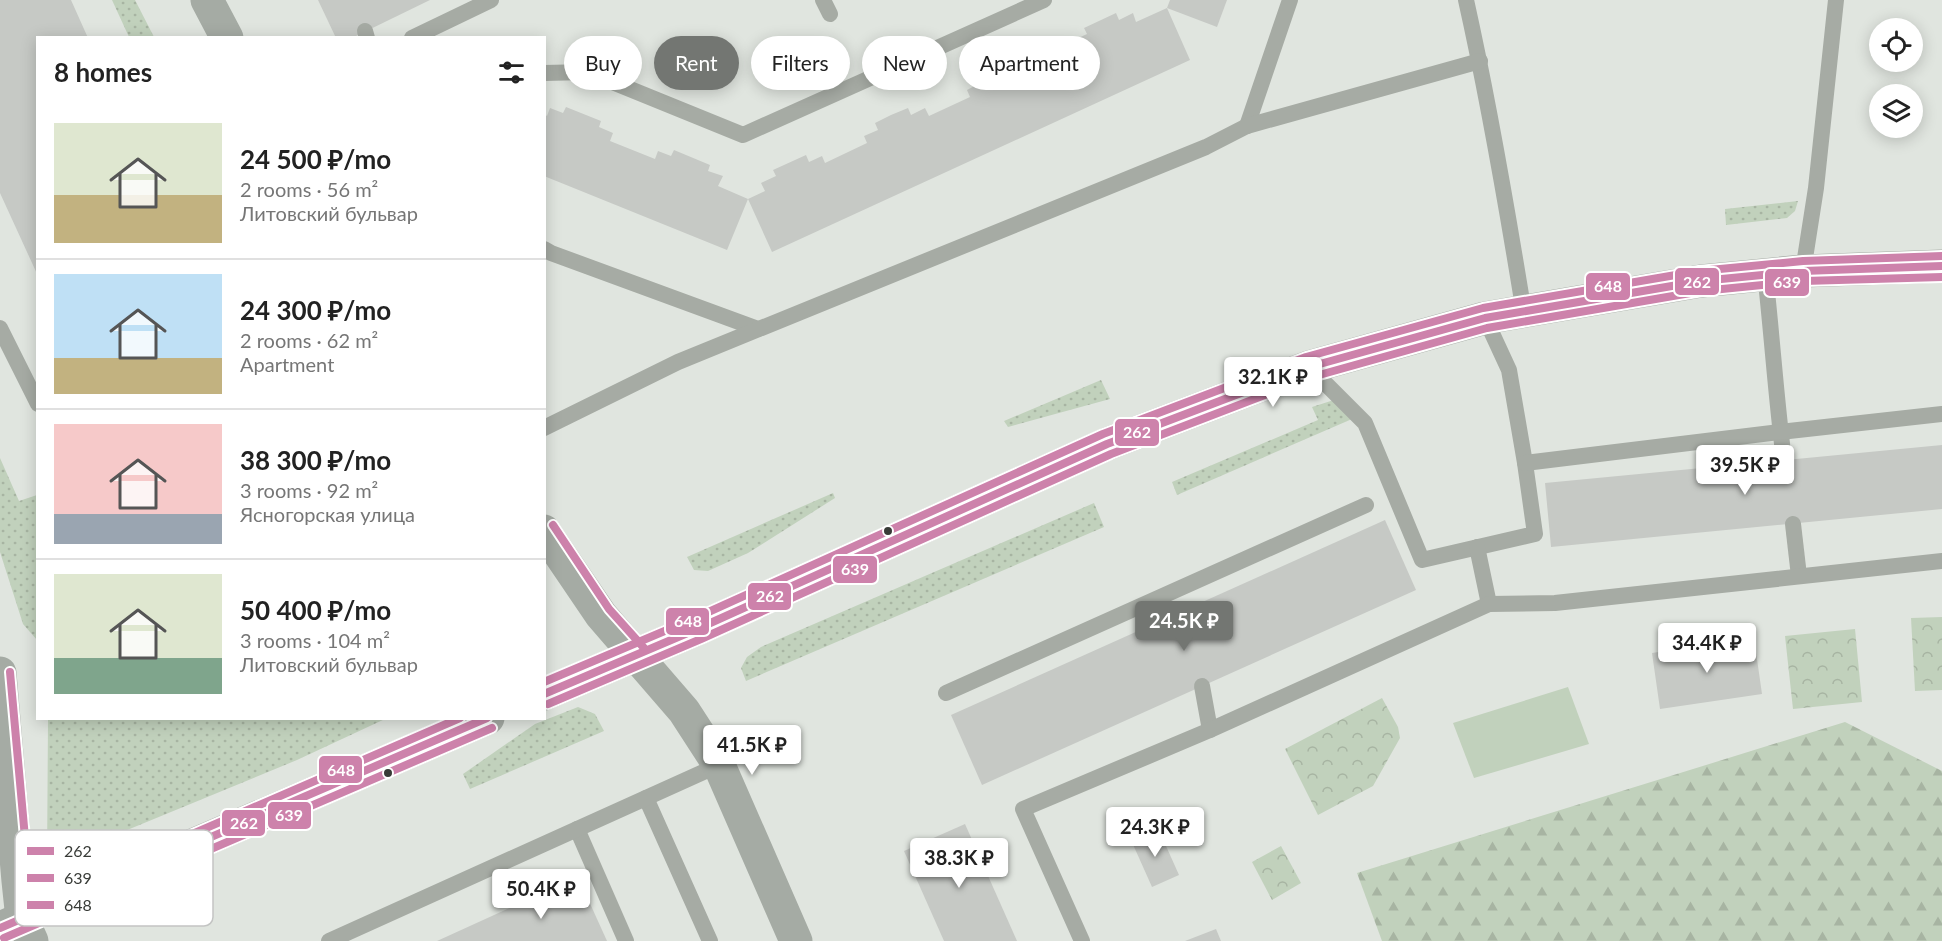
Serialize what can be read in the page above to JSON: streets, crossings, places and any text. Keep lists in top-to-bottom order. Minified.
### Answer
{"lines":["transit line 648","transit line 262","transit line 639"],"legend":["262","639","648"],"page":{"chip":["Buy","Rent","Filters","New","Apartment"],"heading":"8 homes","list":[{"name":"24 500 ₽/mo","note":"2 rooms · 56 m² · Литовский бульвар"},{"name":"24 300 ₽/mo","note":"2 rooms · 62 m² · Apartment"},{"name":"38 300 ₽/mo","note":"3 rooms · 92 m² · Ясногорская улица"},{"name":"50 400 ₽/mo","note":"3 rooms · 104 m² · Литовский бульвар"}],"price":["32.1K ₽","39.5K ₽","24.5K ₽","34.4K ₽","41.5K ₽","24.3K ₽","38.3K ₽","50.4K ₽"]}}
